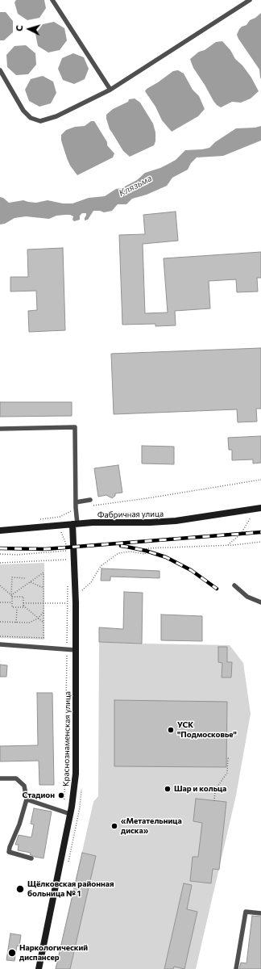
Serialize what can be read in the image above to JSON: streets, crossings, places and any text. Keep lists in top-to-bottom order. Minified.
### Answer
{"streets":{"street":["Фабричная улица","Краснознаменская улица"]},"crossings":[["Фабричная улица","Краснознаменская улица"]],"water":["Клязьма"],"places":["УСК \"Подмосковье\"","Шар и кольца","Стадион","«Метательница диска»","Щёлковская районная больница № 1","Наркологический диспансер"],"north":"left"}
